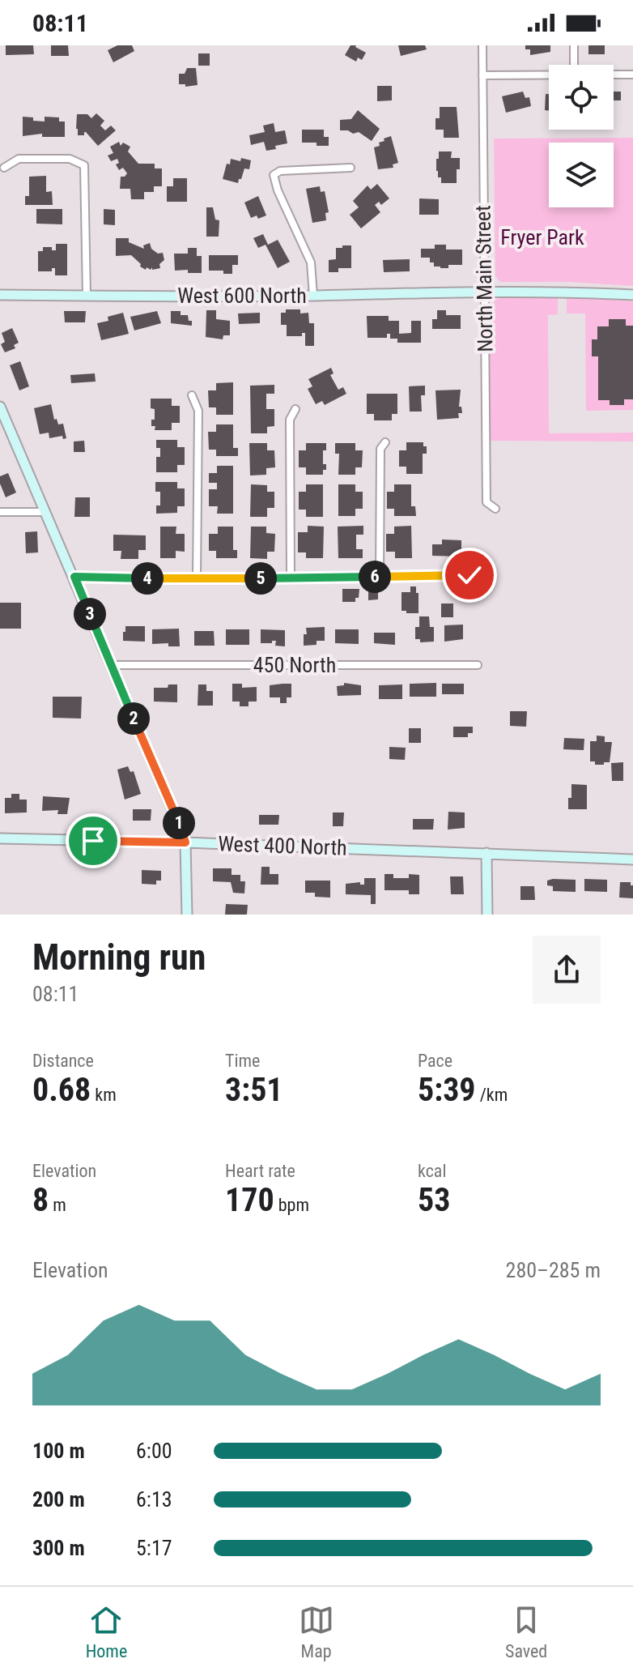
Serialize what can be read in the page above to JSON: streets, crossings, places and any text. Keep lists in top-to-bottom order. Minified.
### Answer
{"streets":{"street":["North Main Street","West 600 North","450 North","West 400 North"]},"crossings":[["North Main Street","West 600 North"]],"parks":["Fryer Park"],"page":{"status":"08:11","pins":["6","4","5","3","2","1"],"heading":["Morning run","08:11"],"stats":[["Distance","0.68 km"],["Time","3:51"],["Pace","5:39 /km"],["Elevation","8 m"],["Heart rate","170 bpm"],["kcal","53"]],"chart":["Elevation","280–285 m"],"list":[{"name":"100 m","note":"6:00"},{"name":"200 m","note":"6:13"},{"name":"300 m","note":"5:17"}],"tabs":["Home","Map","Saved"]}}
